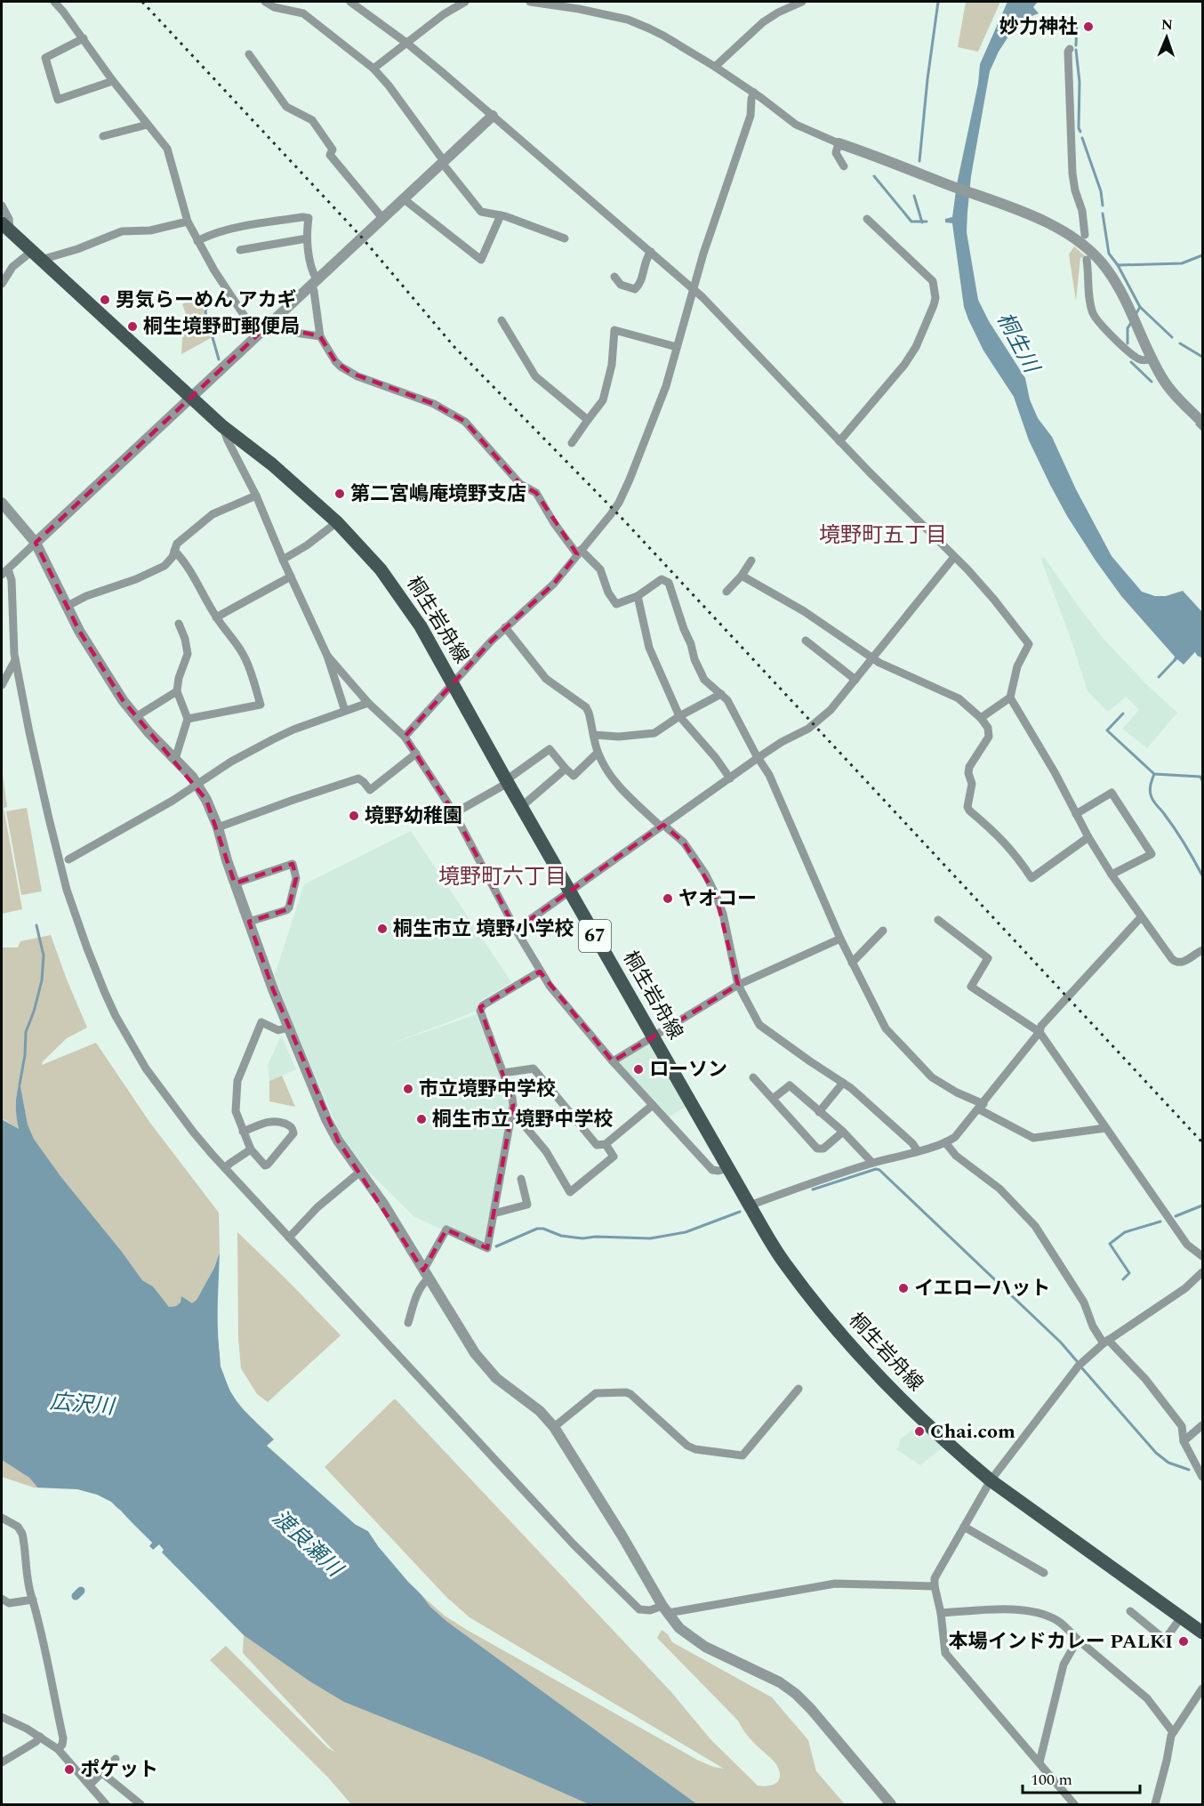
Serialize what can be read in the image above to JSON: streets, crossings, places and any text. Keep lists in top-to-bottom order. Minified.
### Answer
{"streets":{"main road":["桐生岩舟線","67"]},"districts":["境野町五丁目","境野町六丁目"],"water":["桐生川","広沢川","渡良瀬川"],"places":["妙力神社","男気らーめん アカギ","桐生境野町郵便局","第二宮嶋庵境野支店","境野幼稚園","ヤオコー","桐生市立 境野小学校","ローソン","市立境野中学校","桐生市立 境野中学校","イエローハット","Chai.com","本場インドカレー PALKI","ポケット"],"scale_bar":"100 m","north":"top"}
